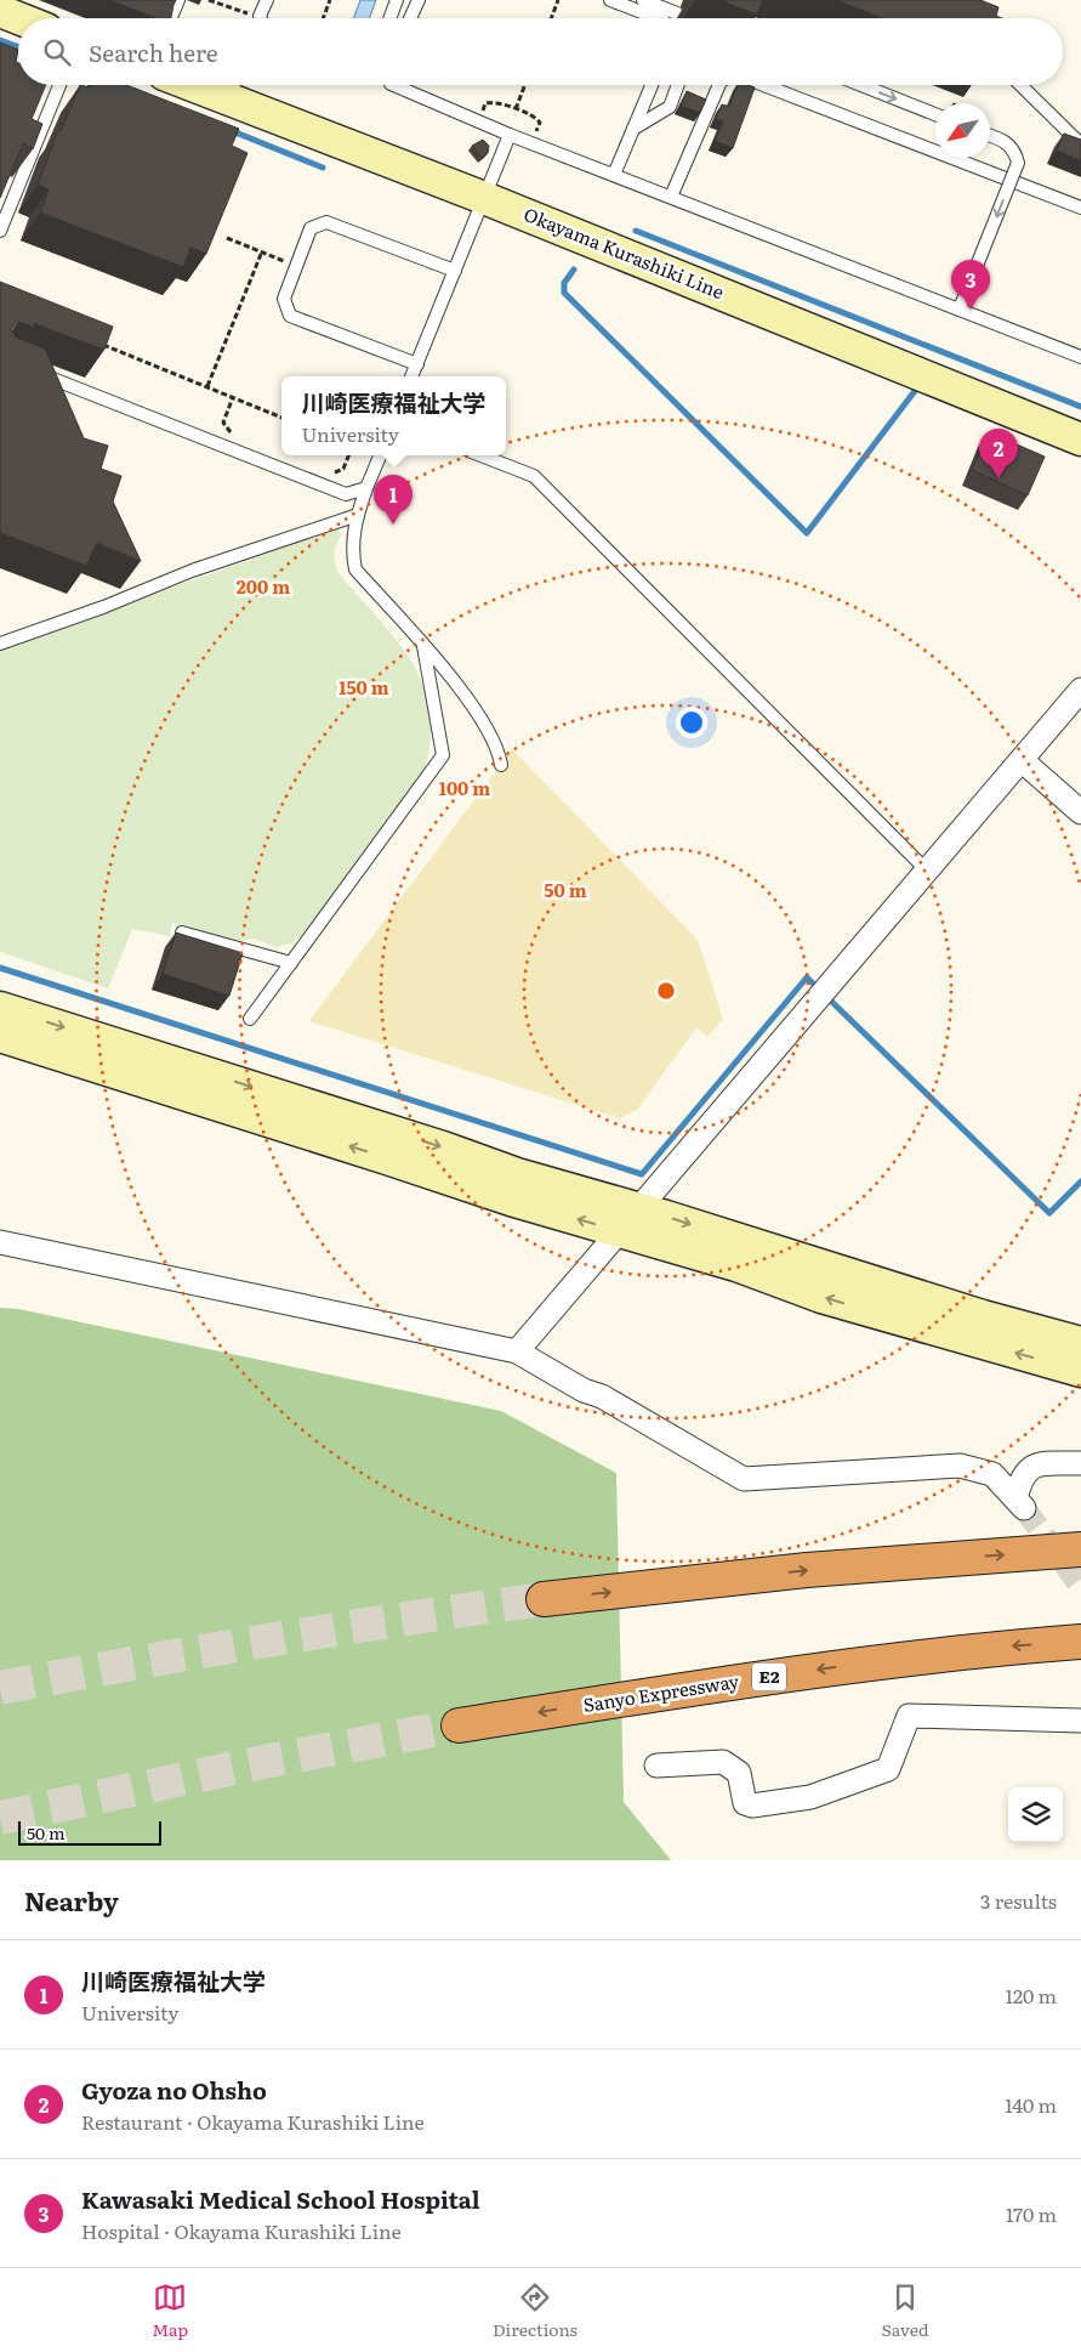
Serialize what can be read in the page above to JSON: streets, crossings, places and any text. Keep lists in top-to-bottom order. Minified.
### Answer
{"streets":{"highway":["E2","Sanyo Expressway"],"street":["Okayama Kurashiki Line"]},"scale_bar":"50 m","north":"bottom left","page":{"search":"Search here","pins":["3","2","1"],"popup":["川崎医療福祉大学","University"],"scale":"50 m","heading":["Nearby","3 results"],"list":[{"mark":"1","name":"川崎医療福祉大学","note":"University","value":"120 m"},{"mark":"2","name":"Gyoza no Ohsho","note":"Restaurant · Okayama Kurashiki Line","value":"140 m"},{"mark":"3","name":"Kawasaki Medical School Hospital","note":"Hospital · Okayama Kurashiki Line","value":"170 m"}],"nav":["Map","Directions","Saved"]},"rings":["200 m","150 m","100 m","50 m"]}
